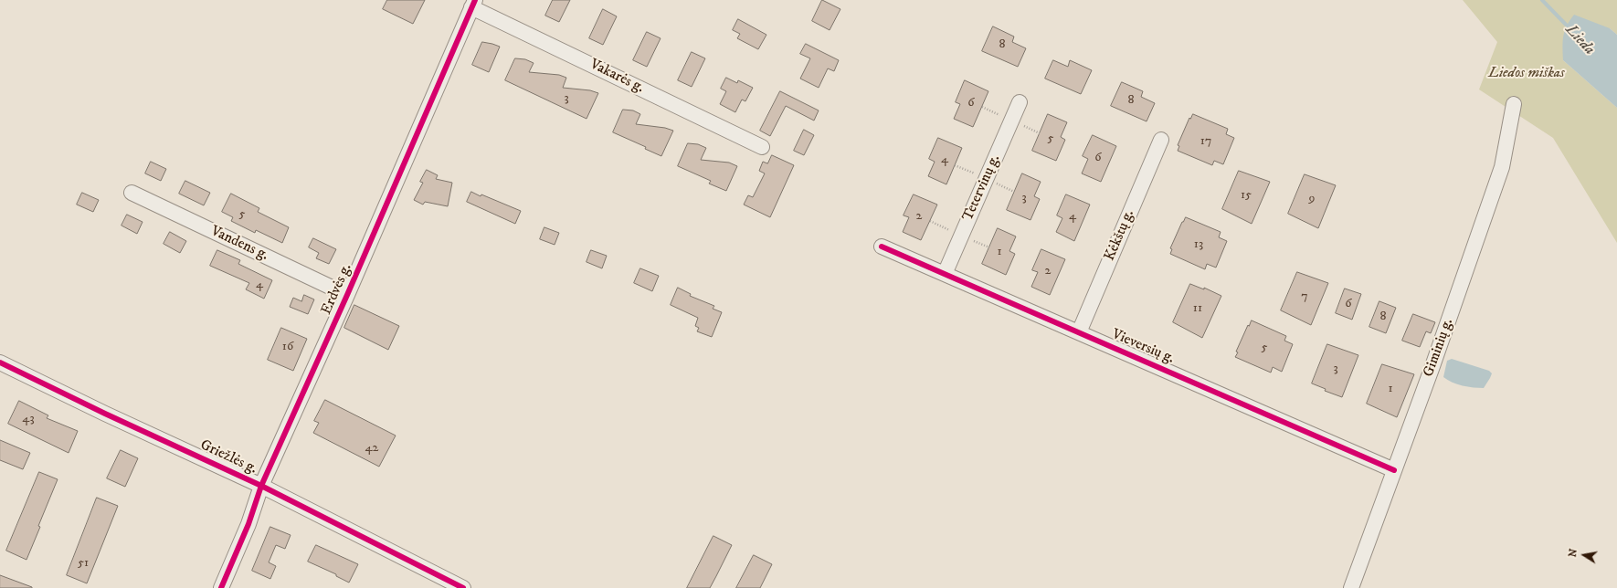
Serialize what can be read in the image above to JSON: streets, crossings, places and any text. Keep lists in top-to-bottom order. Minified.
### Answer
{"streets":{"street":["Vakarės g.","Tetervinų g.","Kėkštų g.","Vandens g.","Erdvės g.","Vieversių g.","Giminių g.","Griežlės g."]},"crossings":[["Vakarės g.","Erdvės g."],["Tetervinų g.","Vieversių g."],["Kėkštų g.","Vieversių g."],["Vandens g.","Erdvės g."],["Erdvės g.","Griežlės g."],["Vieversių g.","Giminių g."]],"water":["Lieda"],"parks":["Liedos miškas"],"house_numbers":["8","3","8","6","5","17","6","4","15","3","9","5","2","4","13","1","2","4","7","6","11","8","16","5","3","1","43","42","51"],"north":"left"}
